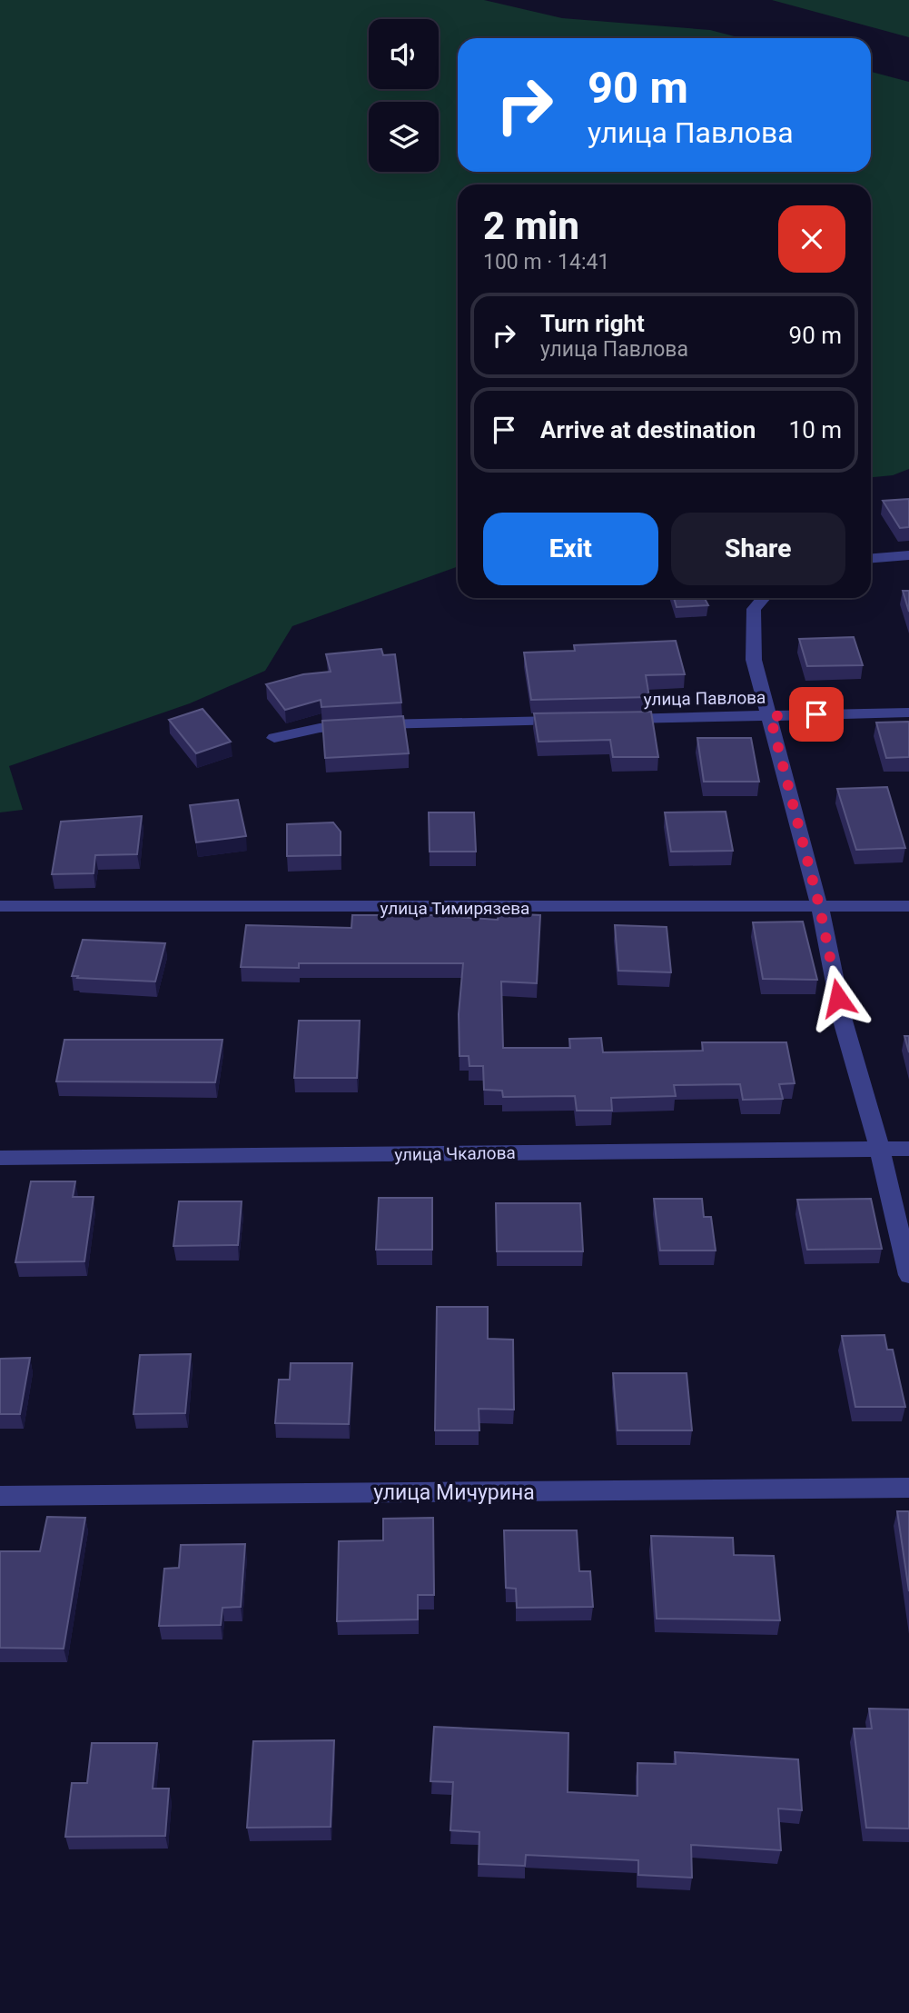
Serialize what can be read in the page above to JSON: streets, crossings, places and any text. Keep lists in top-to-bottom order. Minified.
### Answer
{"streets":{"street":["улица Павлова","улица Тимирязева","улица Чкалова","улица Мичурина"]},"page":{"turn":["90 m","улица Павлова"],"heading":["2 min","100 m · 14:41"],"list":[{"name":"Turn right","note":"улица Павлова","value":"90 m"},{"name":"Arrive at destination","value":"10 m"}],"buttons":["Exit","Share"]}}
